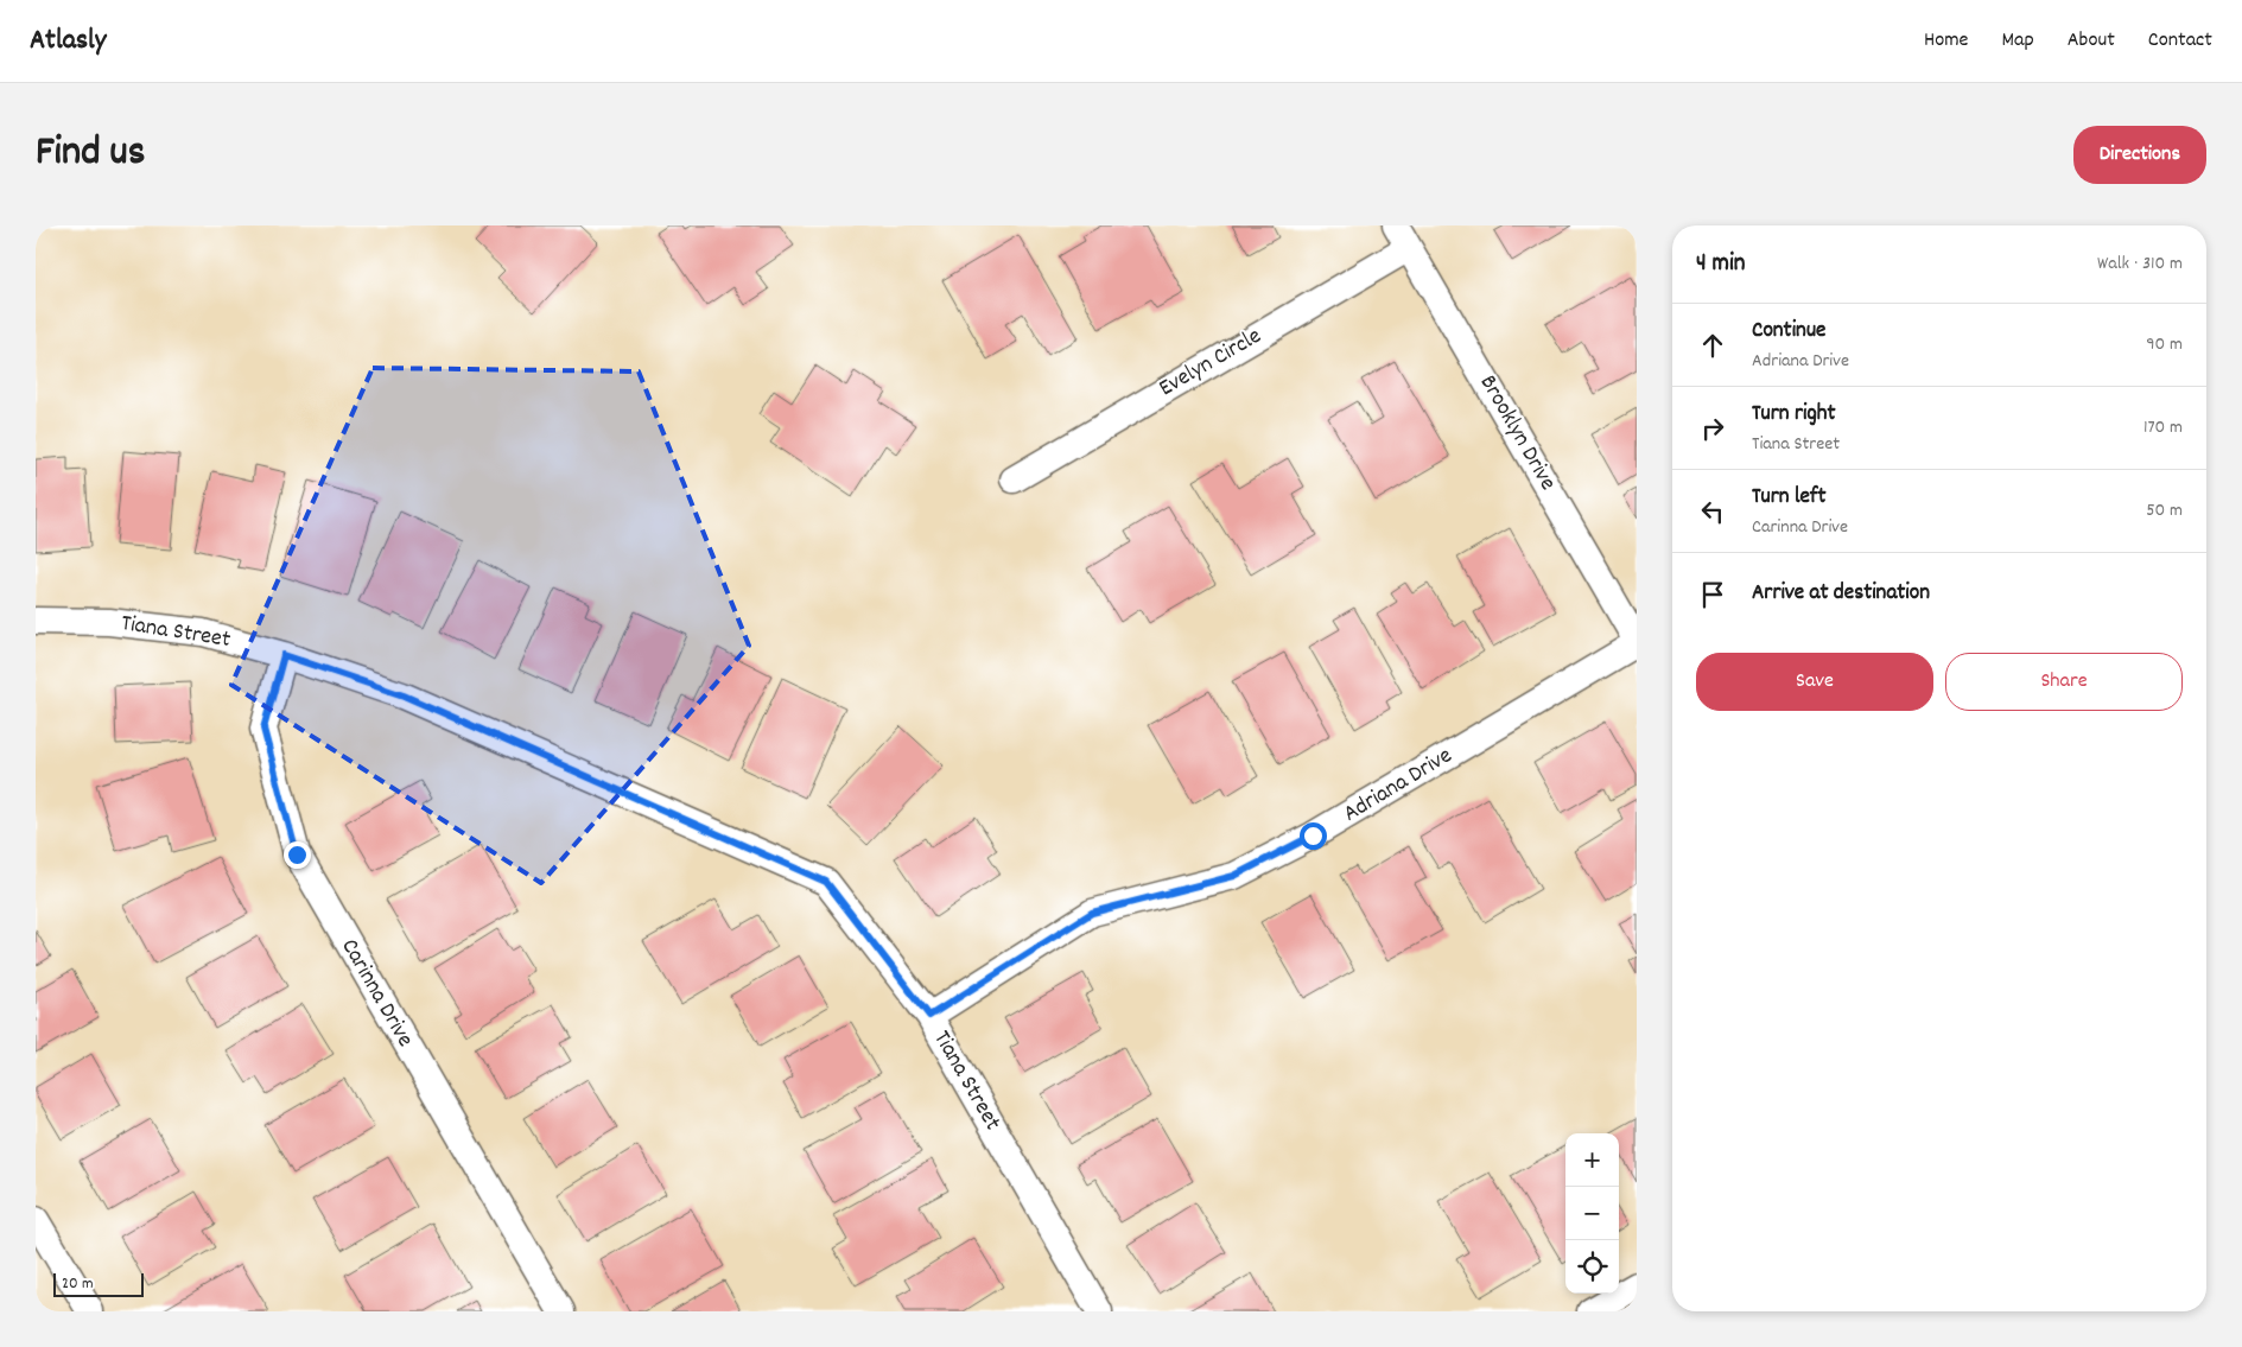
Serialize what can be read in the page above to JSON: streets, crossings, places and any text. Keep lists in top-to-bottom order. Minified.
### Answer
{"streets":{"street":["Evelyn Circle","Brooklyn Drive","Tiana Street","Adriana Drive","Carinna Drive"]},"crossings":[["Evelyn Circle","Brooklyn Drive"],["Brooklyn Drive","Adriana Drive"],["Tiana Street","Adriana Drive"],["Tiana Street","Carinna Drive"]],"scale_bar":"20 m","page":{"header":"Atlasly","nav":["Home","Map","About","Contact"],"title":"Find us","buttons":["Directions",["Save","Share"]],"heading":["4 min","Walk · 310 m"],"list":[["Continue","Adriana Drive","90 m"],["Turn right","Tiana Street","170 m"],["Turn left","Carinna Drive","50 m"],"Arrive at destination"],"map_buttons":["+","−"],"scale":"20 m"}}
